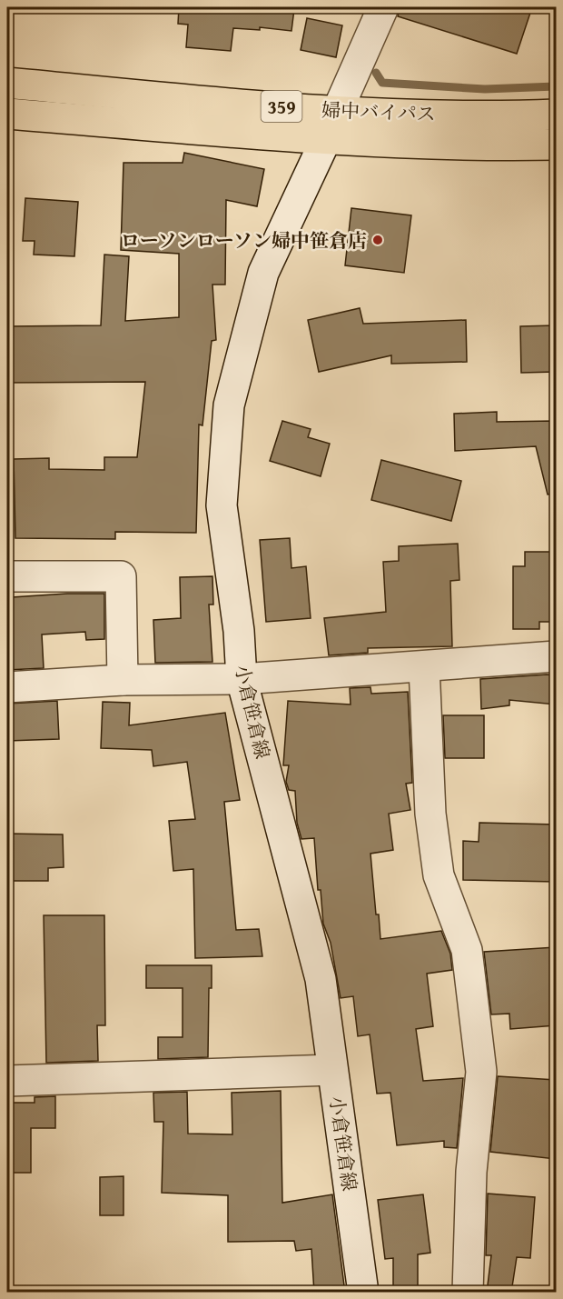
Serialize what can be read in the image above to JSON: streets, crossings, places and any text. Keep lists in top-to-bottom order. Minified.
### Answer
{"streets":{"highway":["359","婦中バイパス"],"street":["小倉笹倉線"]},"crossings":[["婦中バイパス","小倉笹倉線"]],"places":["ローソンローソン婦中笹倉店"]}
